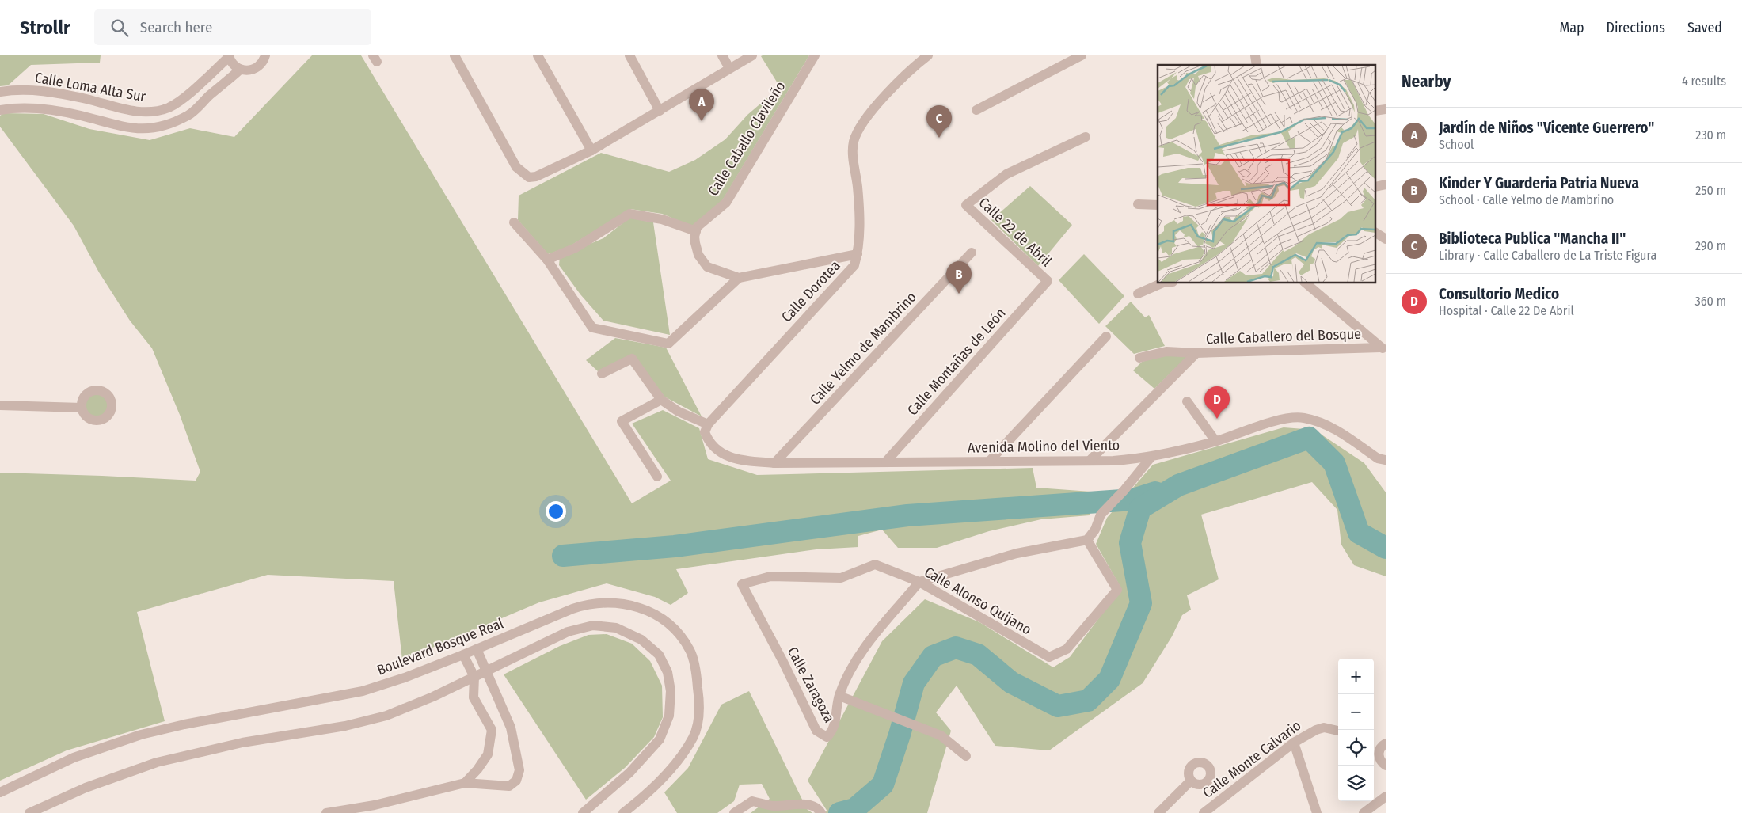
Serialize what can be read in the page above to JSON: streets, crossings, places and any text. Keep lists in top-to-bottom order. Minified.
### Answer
{"streets":{"street":["Calle Loma Alta Sur","Calle Caballo Clavileño","Calle 22 de Abril","Calle Dorotea","Calle Caballero del Bosque","Calle Yelmo de Mambrino","Calle Montañas de León","Avenida Molino del Viento","Calle Alonso Quijano","Boulevard Bosque Real","Calle Zaragoza","Calle Monte Calvario"]},"crossings":[["Calle 22 de Abril","Calle Montañas de León"],["Calle Dorotea","Avenida Molino del Viento"],["Calle Caballero del Bosque","Avenida Molino del Viento"],["Calle Yelmo de Mambrino","Avenida Molino del Viento"],["Calle Montañas de León","Avenida Molino del Viento"],["Calle Alonso Quijano","Calle Zaragoza"]],"page":{"header":"Strollr","search":"Search here","nav":["Map","Directions","Saved"],"heading":["Nearby","4 results"],"pins":["A","C","B","D"],"list":[{"mark":"A","name":"Jardín de Niños \"Vicente Guerrero\"","note":"School","value":"230 m"},{"mark":"B","name":"Kinder Y Guarderia Patria Nueva","note":"School · Calle Yelmo de Mambrino","value":"250 m"},{"mark":"C","name":"Biblioteca Publica \"Mancha II\"","note":"Library · Calle Caballero de La Triste Figura","value":"290 m"},{"mark":"D","name":"Consultorio Medico","note":"Hospital · Calle 22 De Abril","value":"360 m"}],"map_buttons":["+","−"]}}
